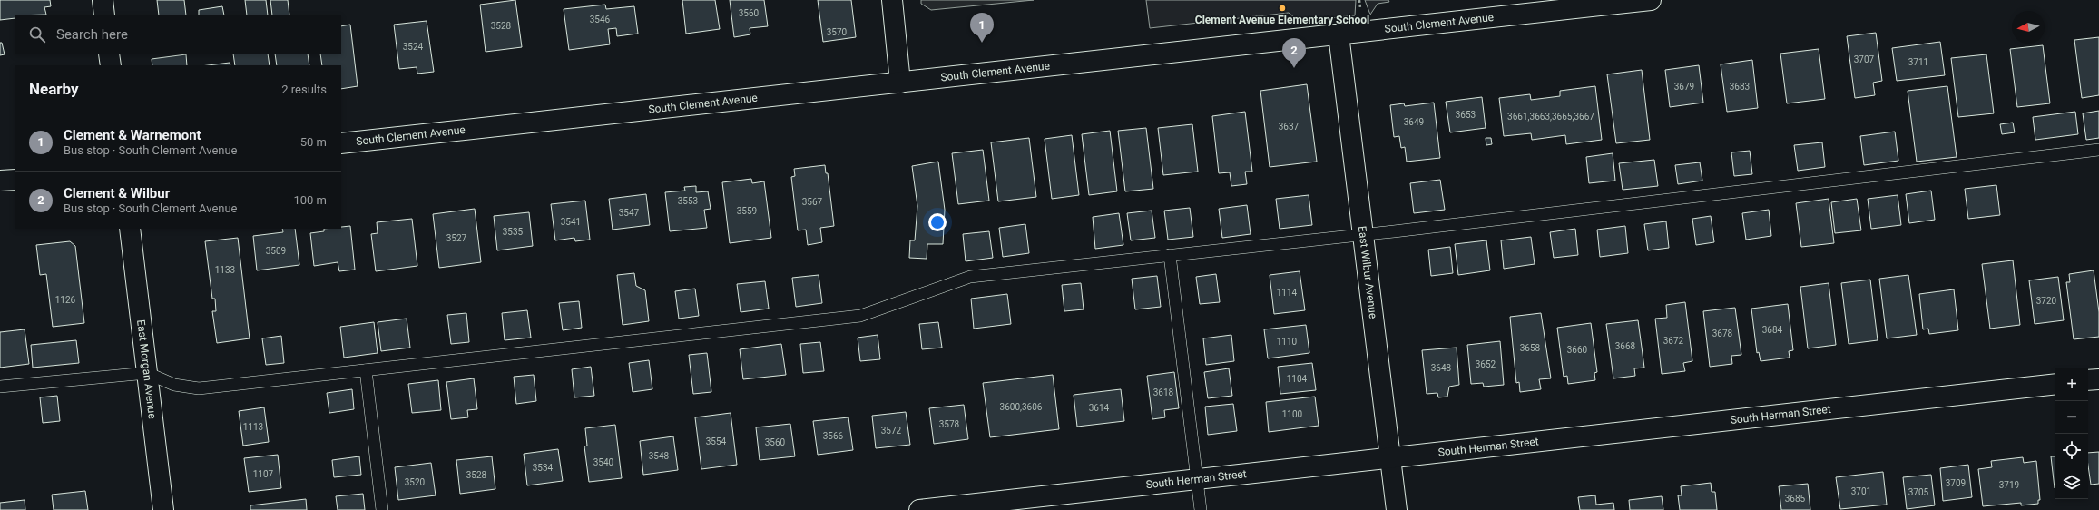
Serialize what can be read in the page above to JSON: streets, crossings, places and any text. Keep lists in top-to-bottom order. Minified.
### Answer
{"streets":{"street":["South Clement Avenue","East Wilbur Avenue","East Morgan Avenue","South Herman Street"]},"crossings":[["South Clement Avenue","East Wilbur Avenue"],["East Wilbur Avenue","South Herman Street"]],"places":["Clement Avenue Elementary School"],"house_numbers":["3560","3546","3528","3570","3524","3707","3711","3679","3683","3653","3661,3663,3665,3667","3649","3637","3553","3567","3559","3547","3541","3535","3527","3509","1133","1114","1126","3720","3684","3678","3672","1110","3668","3658","3660","3652","3648","1104","3618","3600,3606","3614","1100","3578","1113","3572","3566","3554","3560","3548","3540","3534","1107","3528","3520","3709","3719","3701","3705","3685"],"north":"left","page":{"pins":["1","2"],"search":"Search here","heading":["Nearby","2 results"],"list":[{"mark":"1","name":"Clement & Warnemont","note":"Bus stop · South Clement Avenue","value":"50 m"},{"mark":"2","name":"Clement & Wilbur","note":"Bus stop · South Clement Avenue","value":"100 m"}],"map_buttons":["+","−"]}}
